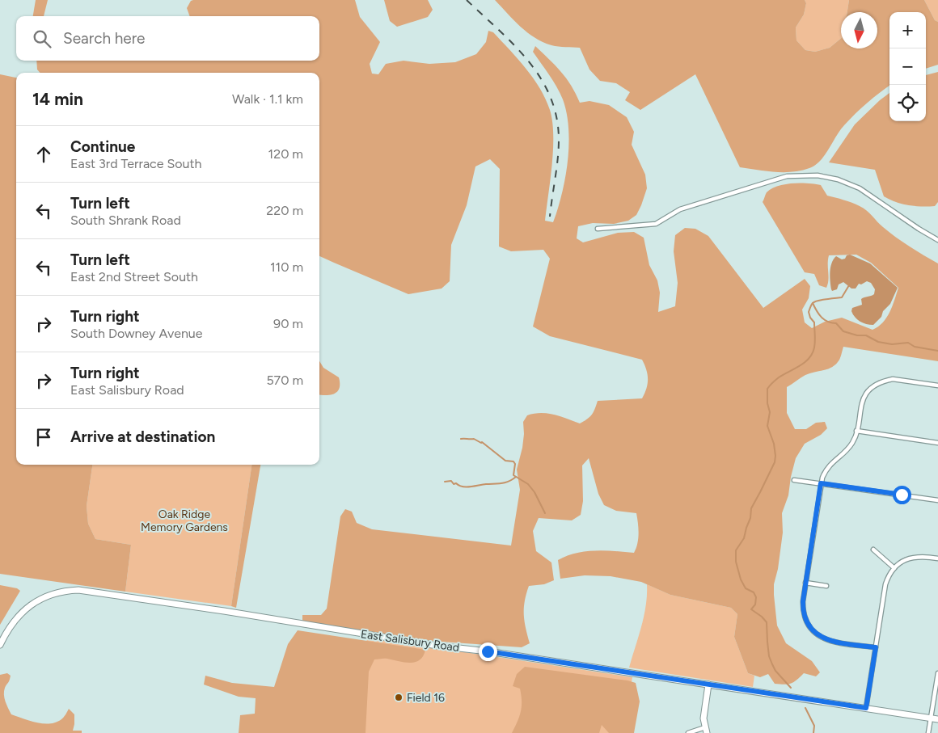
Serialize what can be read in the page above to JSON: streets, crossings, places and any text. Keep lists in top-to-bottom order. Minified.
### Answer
{"streets":{"street":["East Salisbury Road"]},"parks":["Oak Ridge Memory Gardens"],"places":["Field 16"],"north":"bottom","page":{"map_buttons":["+","−"],"search":"Search here","heading":["14 min","Walk · 1.1 km"],"list":[["Continue","East 3rd Terrace South","120 m"],["Turn left","South Shrank Road","220 m"],["Turn left","East 2nd Street South","110 m"],["Turn right","South Downey Avenue","90 m"],["Turn right","East Salisbury Road","570 m"],"Arrive at destination"]}}
